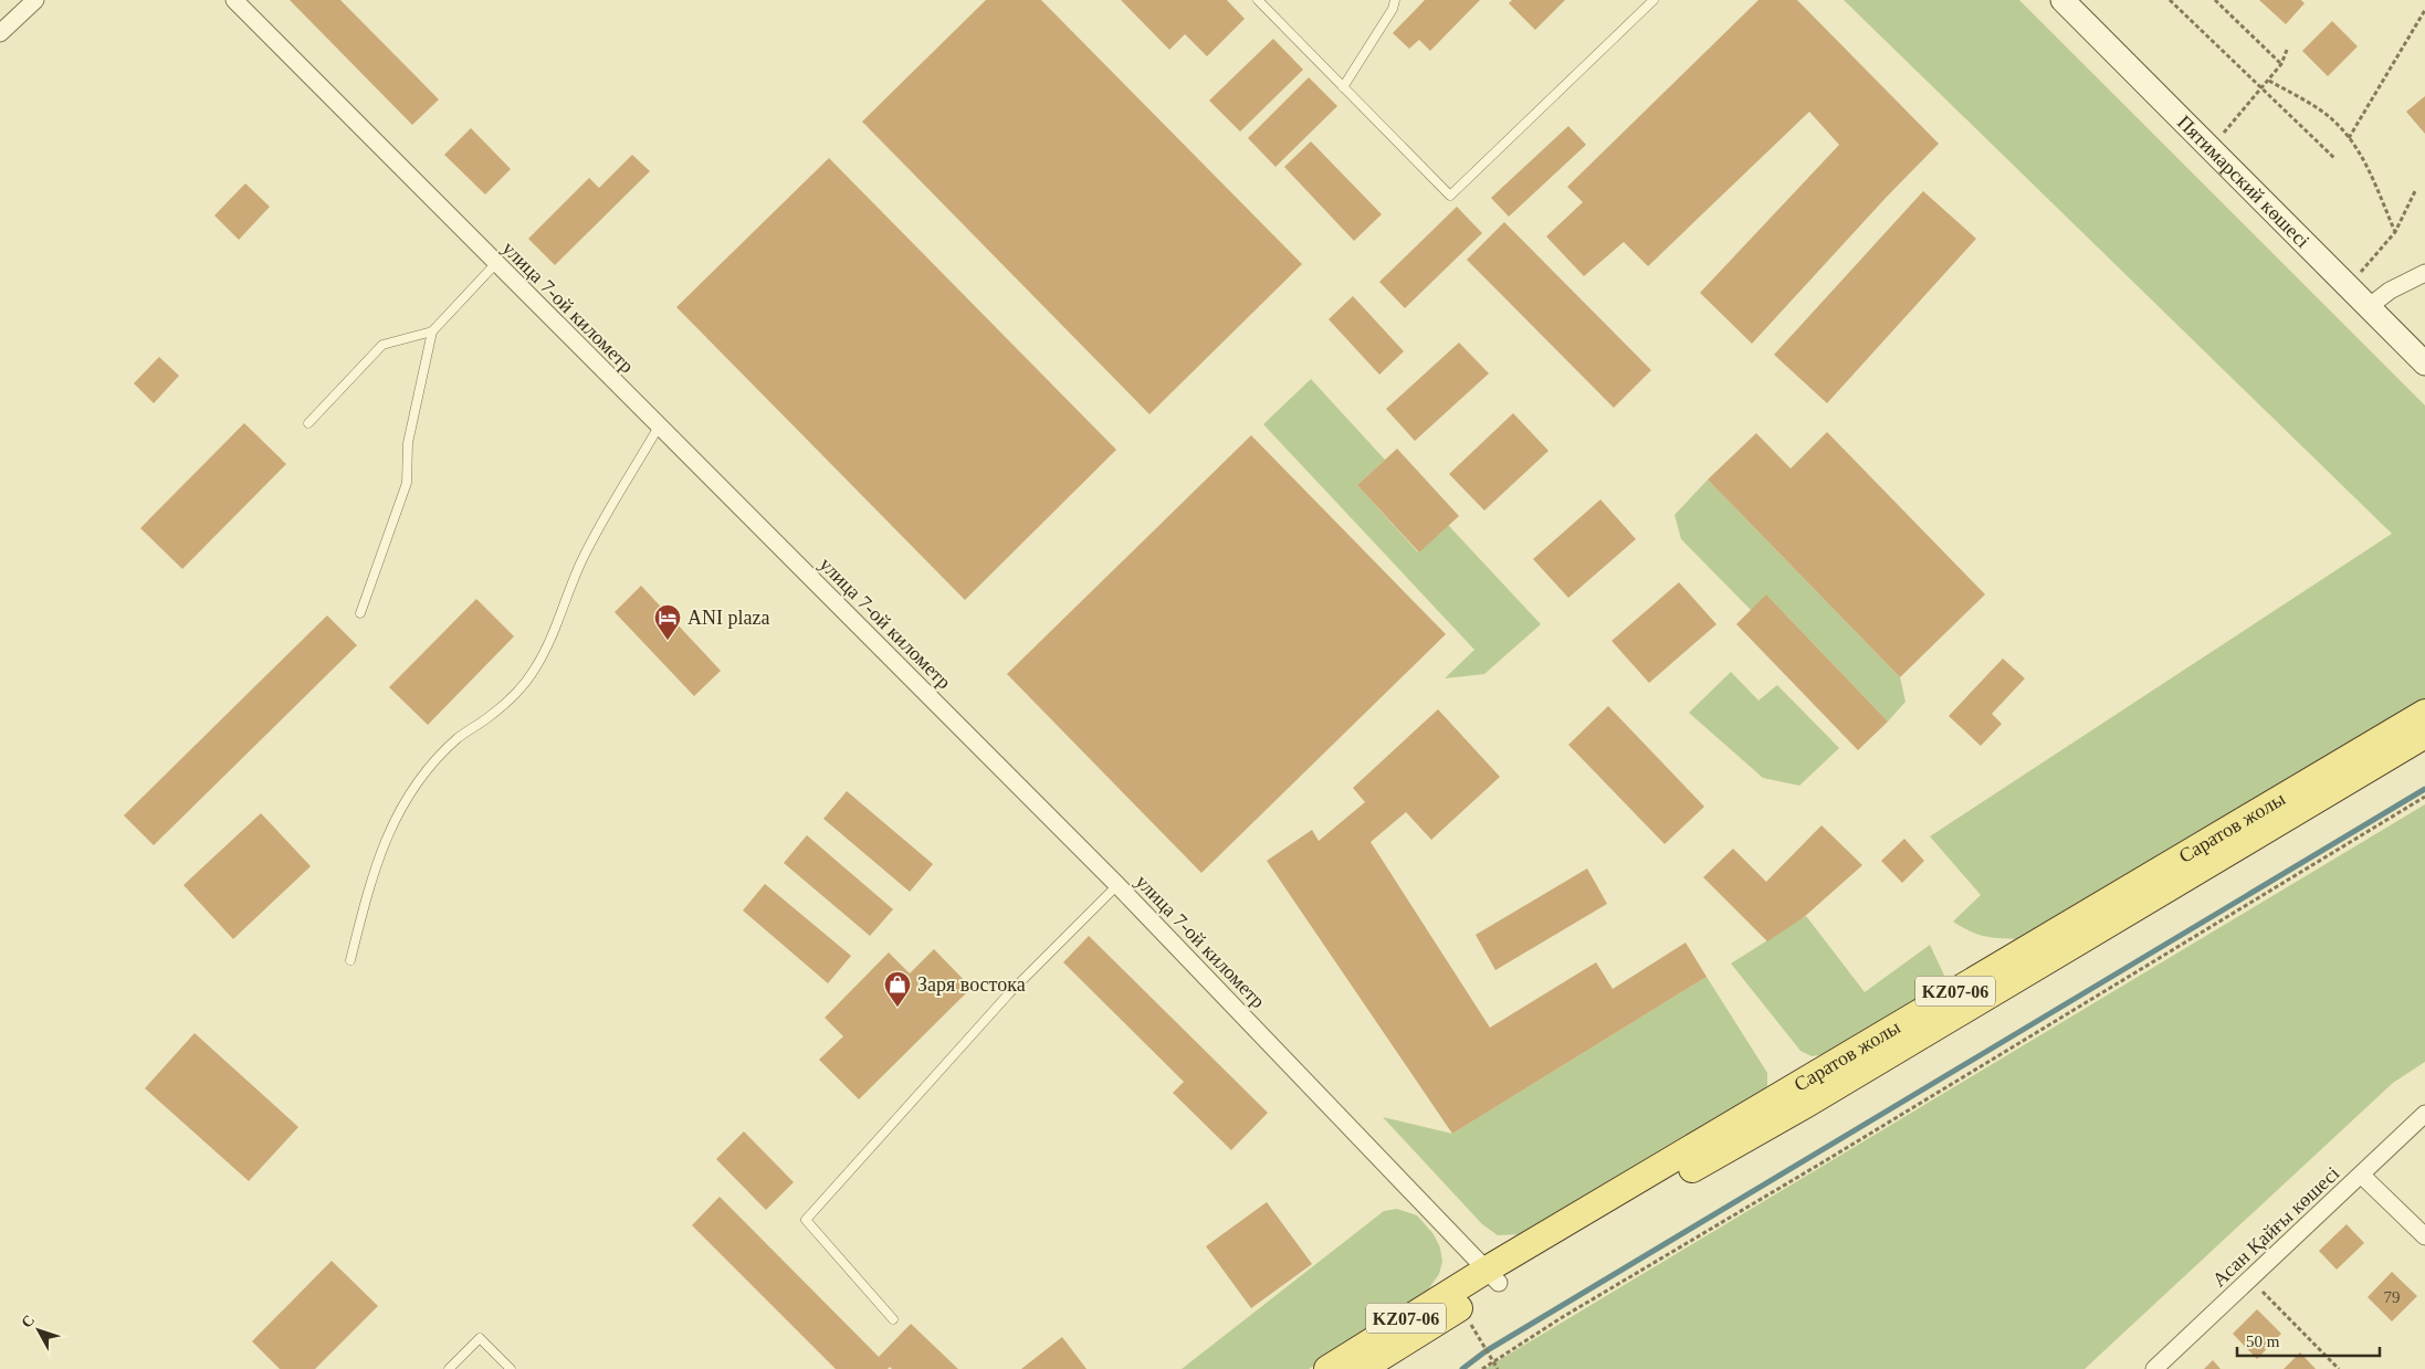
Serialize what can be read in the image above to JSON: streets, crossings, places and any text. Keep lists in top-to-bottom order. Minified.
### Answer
{"streets":{"main road":["Пятимарский көшесі","Саратов жолы","KZ07-06"],"street":["улица 7-ой километр","Асан Қайғы көшесі"]},"crossings":[["улица 7-ой километр","Саратов жолы"]],"places":{"hotel":["ANI plaza"],"shop":["Заря востока"]},"house_numbers":["79"],"scale_bar":"50 m","north":"top left"}
